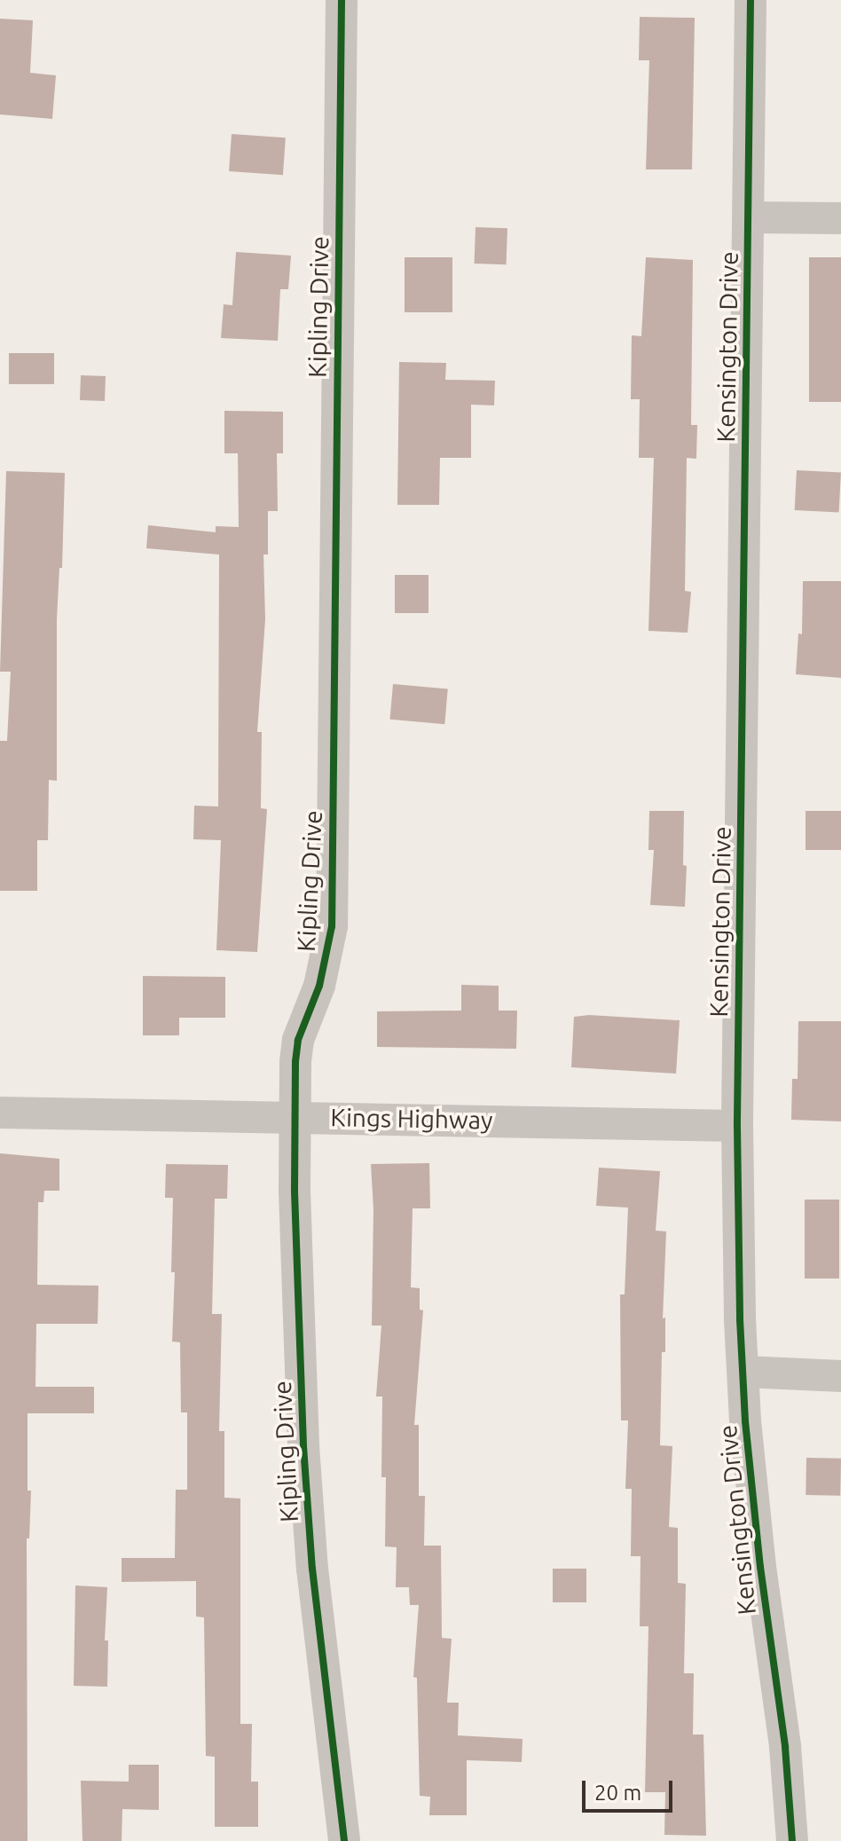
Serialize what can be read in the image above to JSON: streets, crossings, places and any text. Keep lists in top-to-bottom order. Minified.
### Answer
{"streets":{"street":["Kipling Drive","Kensington Drive","Kings Highway"]},"crossings":[["Kipling Drive","Kings Highway"],["Kensington Drive","Kings Highway"]],"scale_bar":"20 m"}
